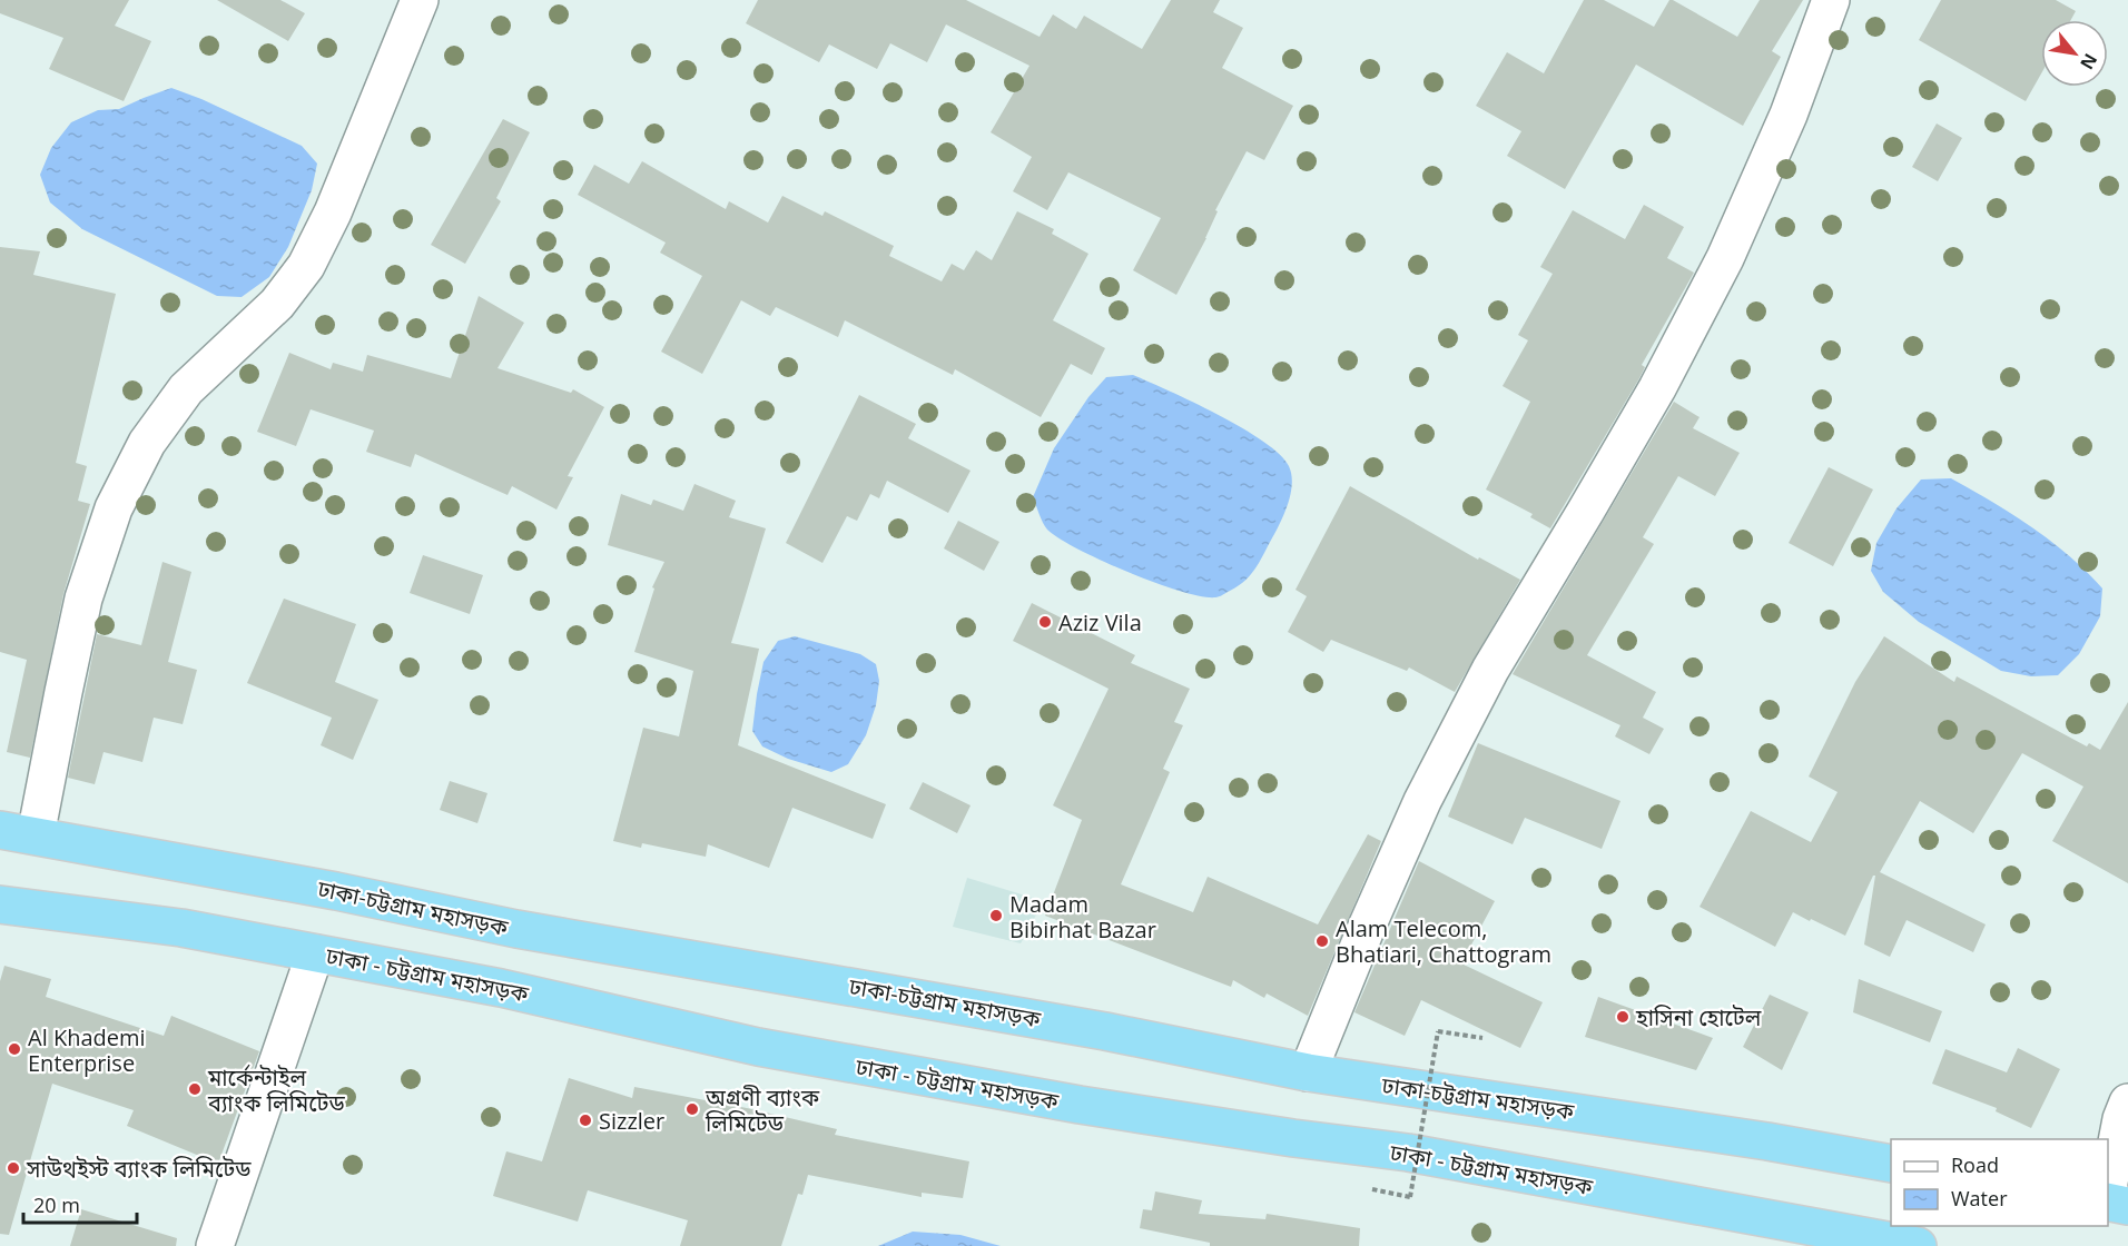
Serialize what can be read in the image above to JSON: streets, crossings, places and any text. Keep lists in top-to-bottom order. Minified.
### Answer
{"streets":{"highway":["ঢাকা-চট্টগ্রাম মহাসড়ক","ঢাকা - চট্টগ্রাম মহাসড়ক"]},"places":["Aziz Vila","Madam Bibirhat Bazar","Alam Telecom, Bhatiari, Chattogram","হাসিনা হোটেল","Al Khademi Enterprise","মার্কেন্টাইল ব্যাংক লিমিটেড","অগ্রণী ব্যাংক লিমিটেড","Sizzler","সাউথইস্ট ব্যাংক লিমিটেড"],"legend":["Road","Water"],"scale_bar":"20 m","north":"bottom right"}
